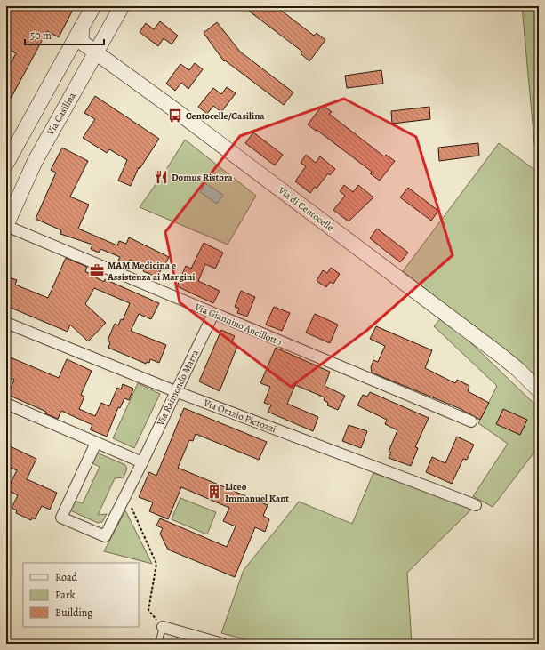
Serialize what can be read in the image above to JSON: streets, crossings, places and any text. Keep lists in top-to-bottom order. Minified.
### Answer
{"streets":{"street":["Via Casilina","Via di Centocelle","Via Giannino Ancillotto","Via Raimondo Marra","Via Orazio Pierozzi"]},"crossings":[["Via Casilina","Via di Centocelle"],["Via Casilina","Via Giannino Ancillotto"],["Via Giannino Ancillotto","Via Raimondo Marra"],["Via Raimondo Marra","Via Orazio Pierozzi"]],"places":{"bus stop":["Centocelle/Casilina"],"restaurant":["Domus Ristora"],"office":["MAM Medicina e Assistenza ai Margini"],"building":["Liceo Immanuel Kant"]},"legend":["Road","Park","Building"],"scale_bar":"50 m"}
